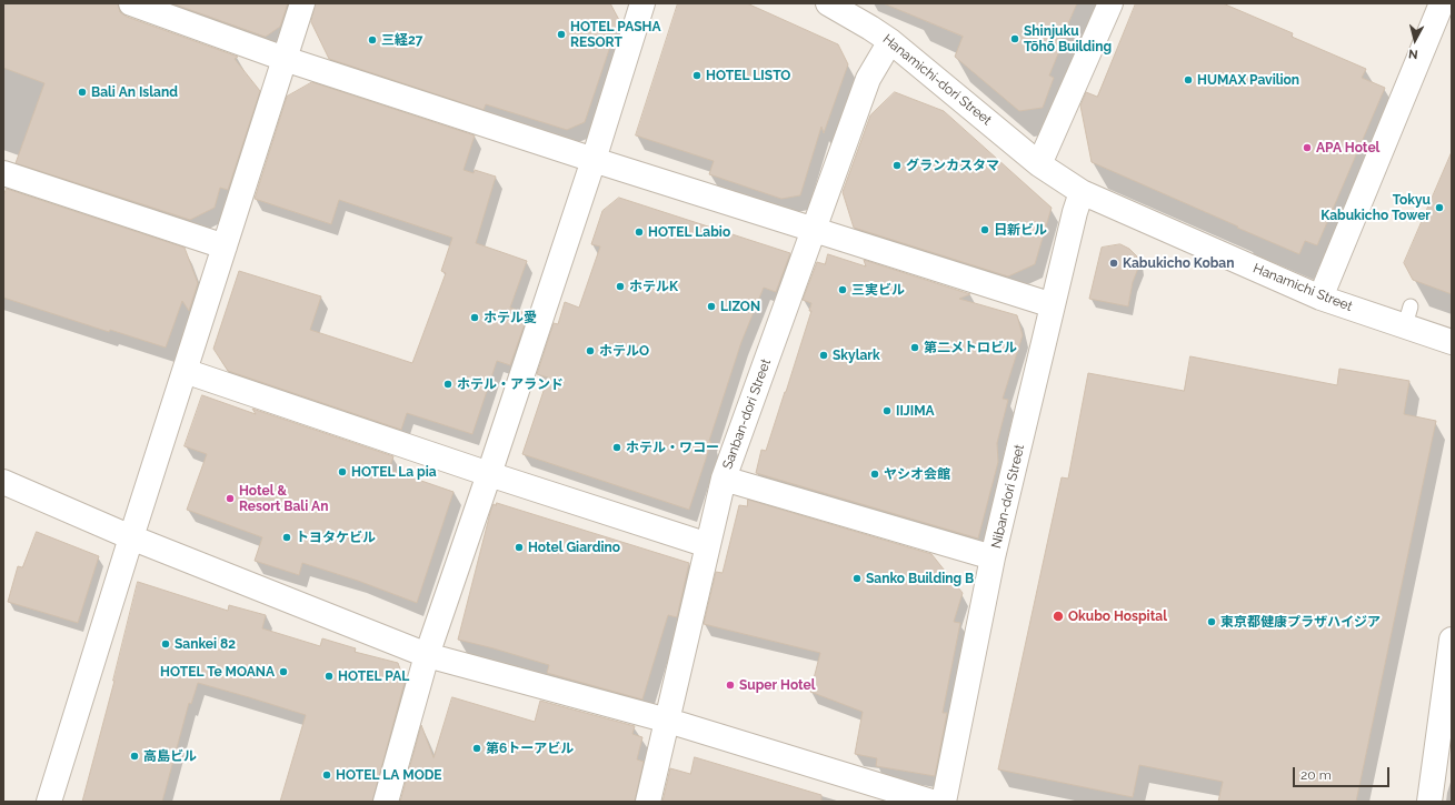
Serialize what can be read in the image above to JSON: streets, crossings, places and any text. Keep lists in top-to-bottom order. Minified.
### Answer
{"streets":{"street":["Hanamichi-dori Street","Hanamichi Street","Sanban-dori Street","Niban-dori Street"]},"crossings":[["Hanamichi-dori Street","Hanamichi Street"],["Hanamichi-dori Street","Sanban-dori Street"],["Hanamichi Street","Niban-dori Street"]],"places":["HOTEL PASHA RESORT","Shinjuku Tōhō Building","三経27","HOTEL LISTO","HUMAX Pavilion","Bali An Island","APA Hotel","グランカスタマ","Tokyu Kabukicho Tower","日新ビル","HOTEL Labio","Kabukicho Koban","ホテルK","三実ビル","LIZON","ホテル愛","第二メトロビル","ホテルO","Skylark","ホテル・アランド","IIJIMA","ホテル・ワコー","HOTEL La pia","ヤシオ会館","Hotel & Resort Bali An","トヨタケビル","Hotel Giardino","Sanko Building B","Okubo Hospital","東京都健康プラザハイジア","Sankei 82","HOTEL Te MOANA","HOTEL PAL","Super Hotel","第6トーアビル","高島ビル","HOTEL LA MODE"],"scale_bar":"20 m","north":"bottom"}
